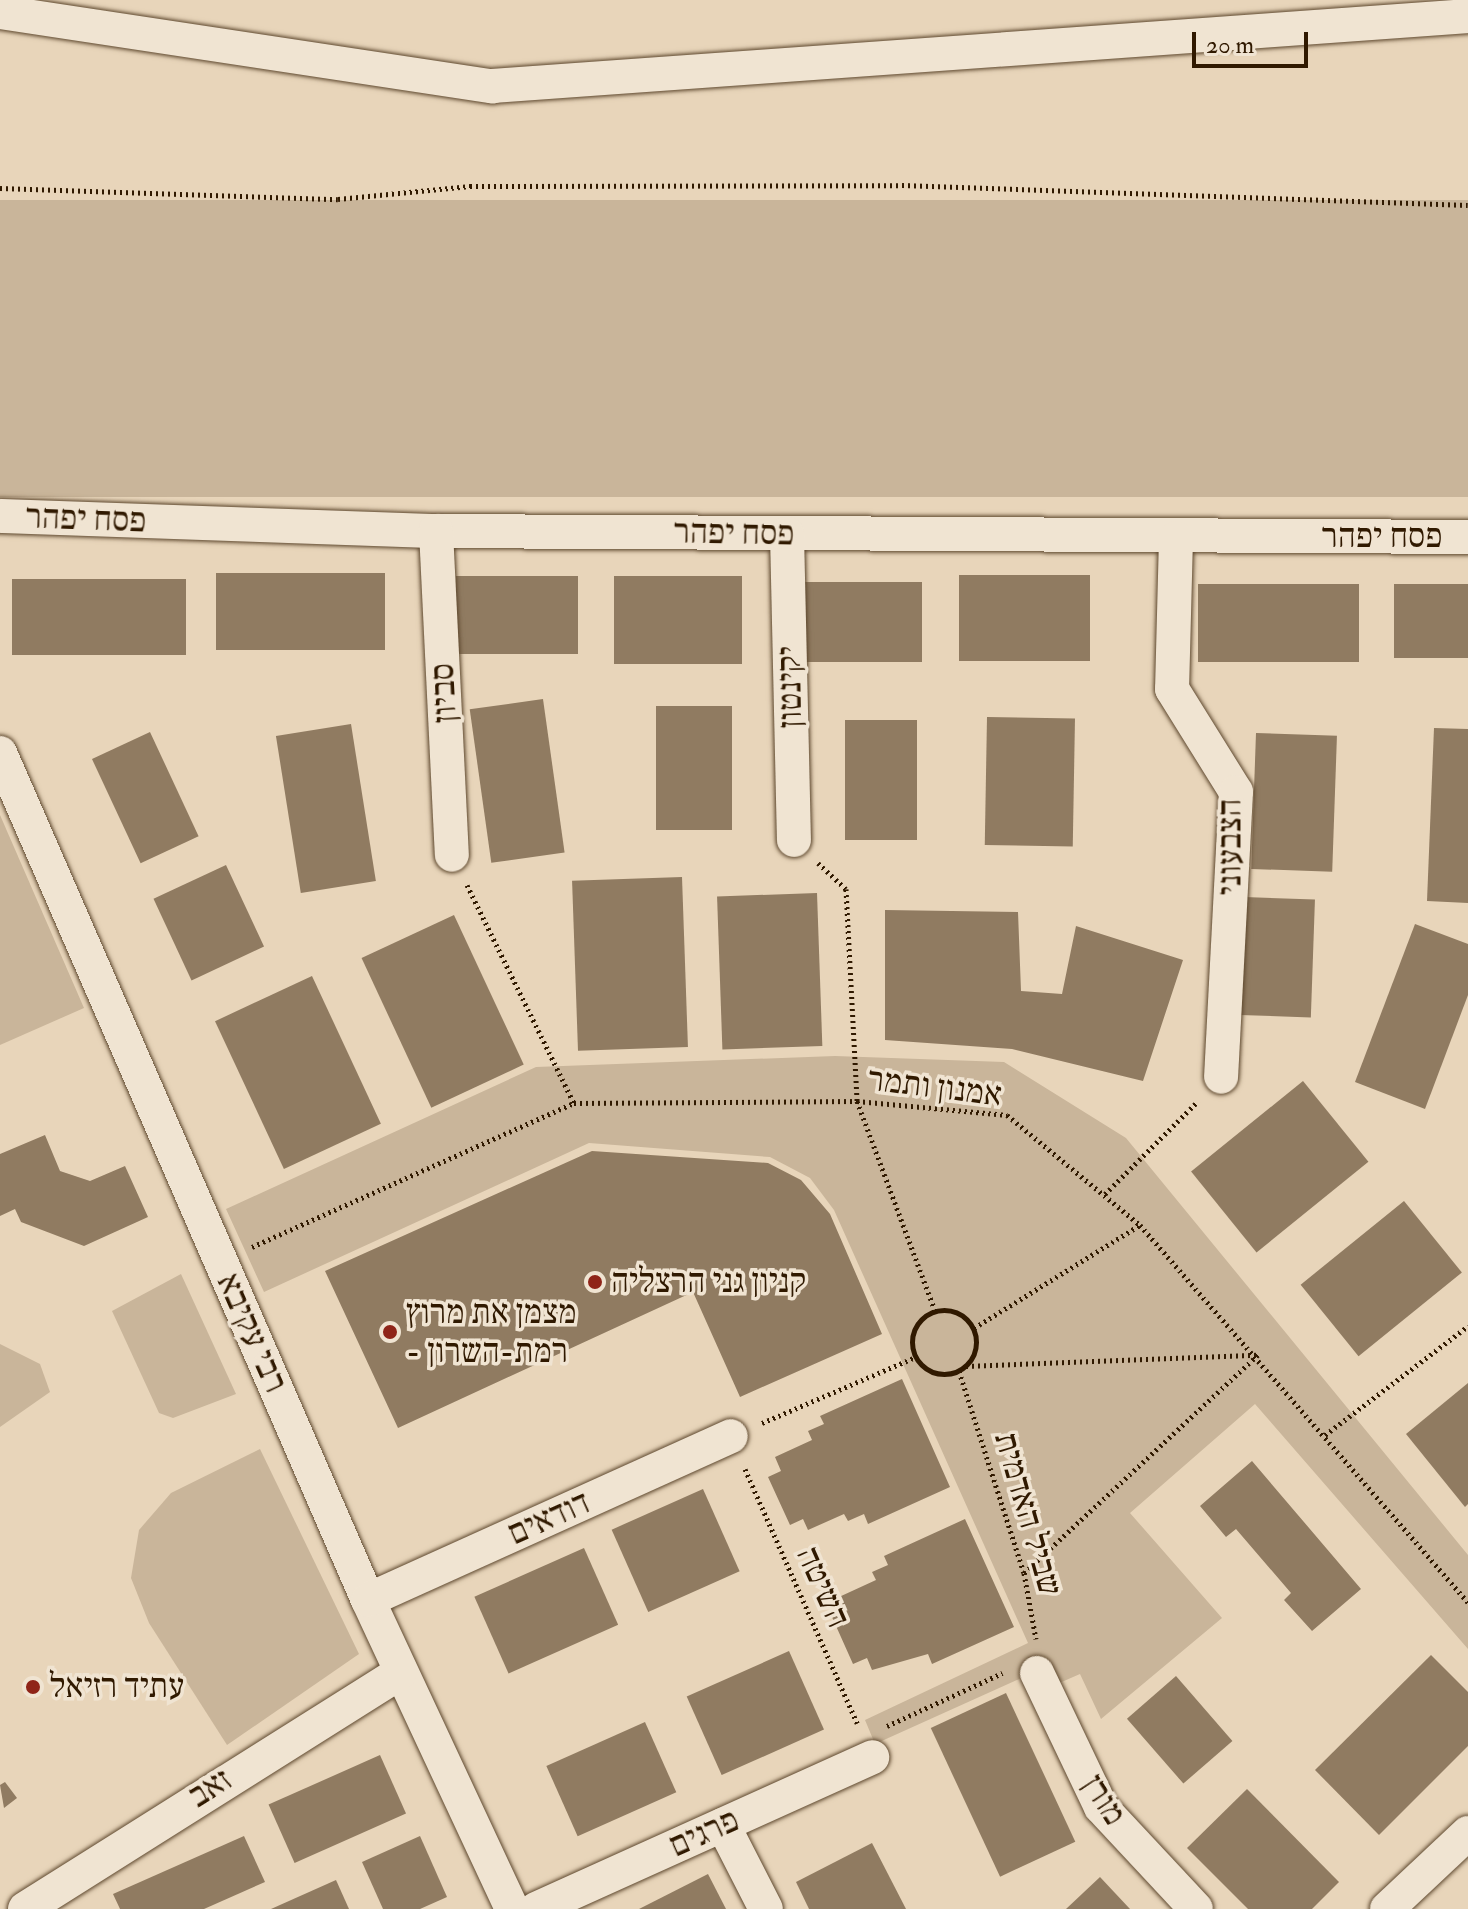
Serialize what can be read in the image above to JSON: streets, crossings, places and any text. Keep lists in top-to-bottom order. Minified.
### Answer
{"streets":{"street":["פסח יפהר","יקינטון","סביון","הצבעוני","רבי עקיבא","דודאים","זאב","מורן","פרגים"],"path":["אמנון ותמר","שביל האדמית","השיטה"]},"crossings":[["פסח יפהר","יקינטון"],["פסח יפהר","סביון"],["פסח יפהר","הצבעוני"],["אמנון ותמר","רבי עקיבא"],["רבי עקיבא","דודאים"],["רבי עקיבא","זאב"],["שביל האדמית","מורן"],["דודאים","השיטה"],["השיטה","פרגים"]],"places":["קניון גני הרצליה","מצמן את מרוץ - רמת-השרון","עתיד רזיאל"],"scale_bar":"20 m"}
